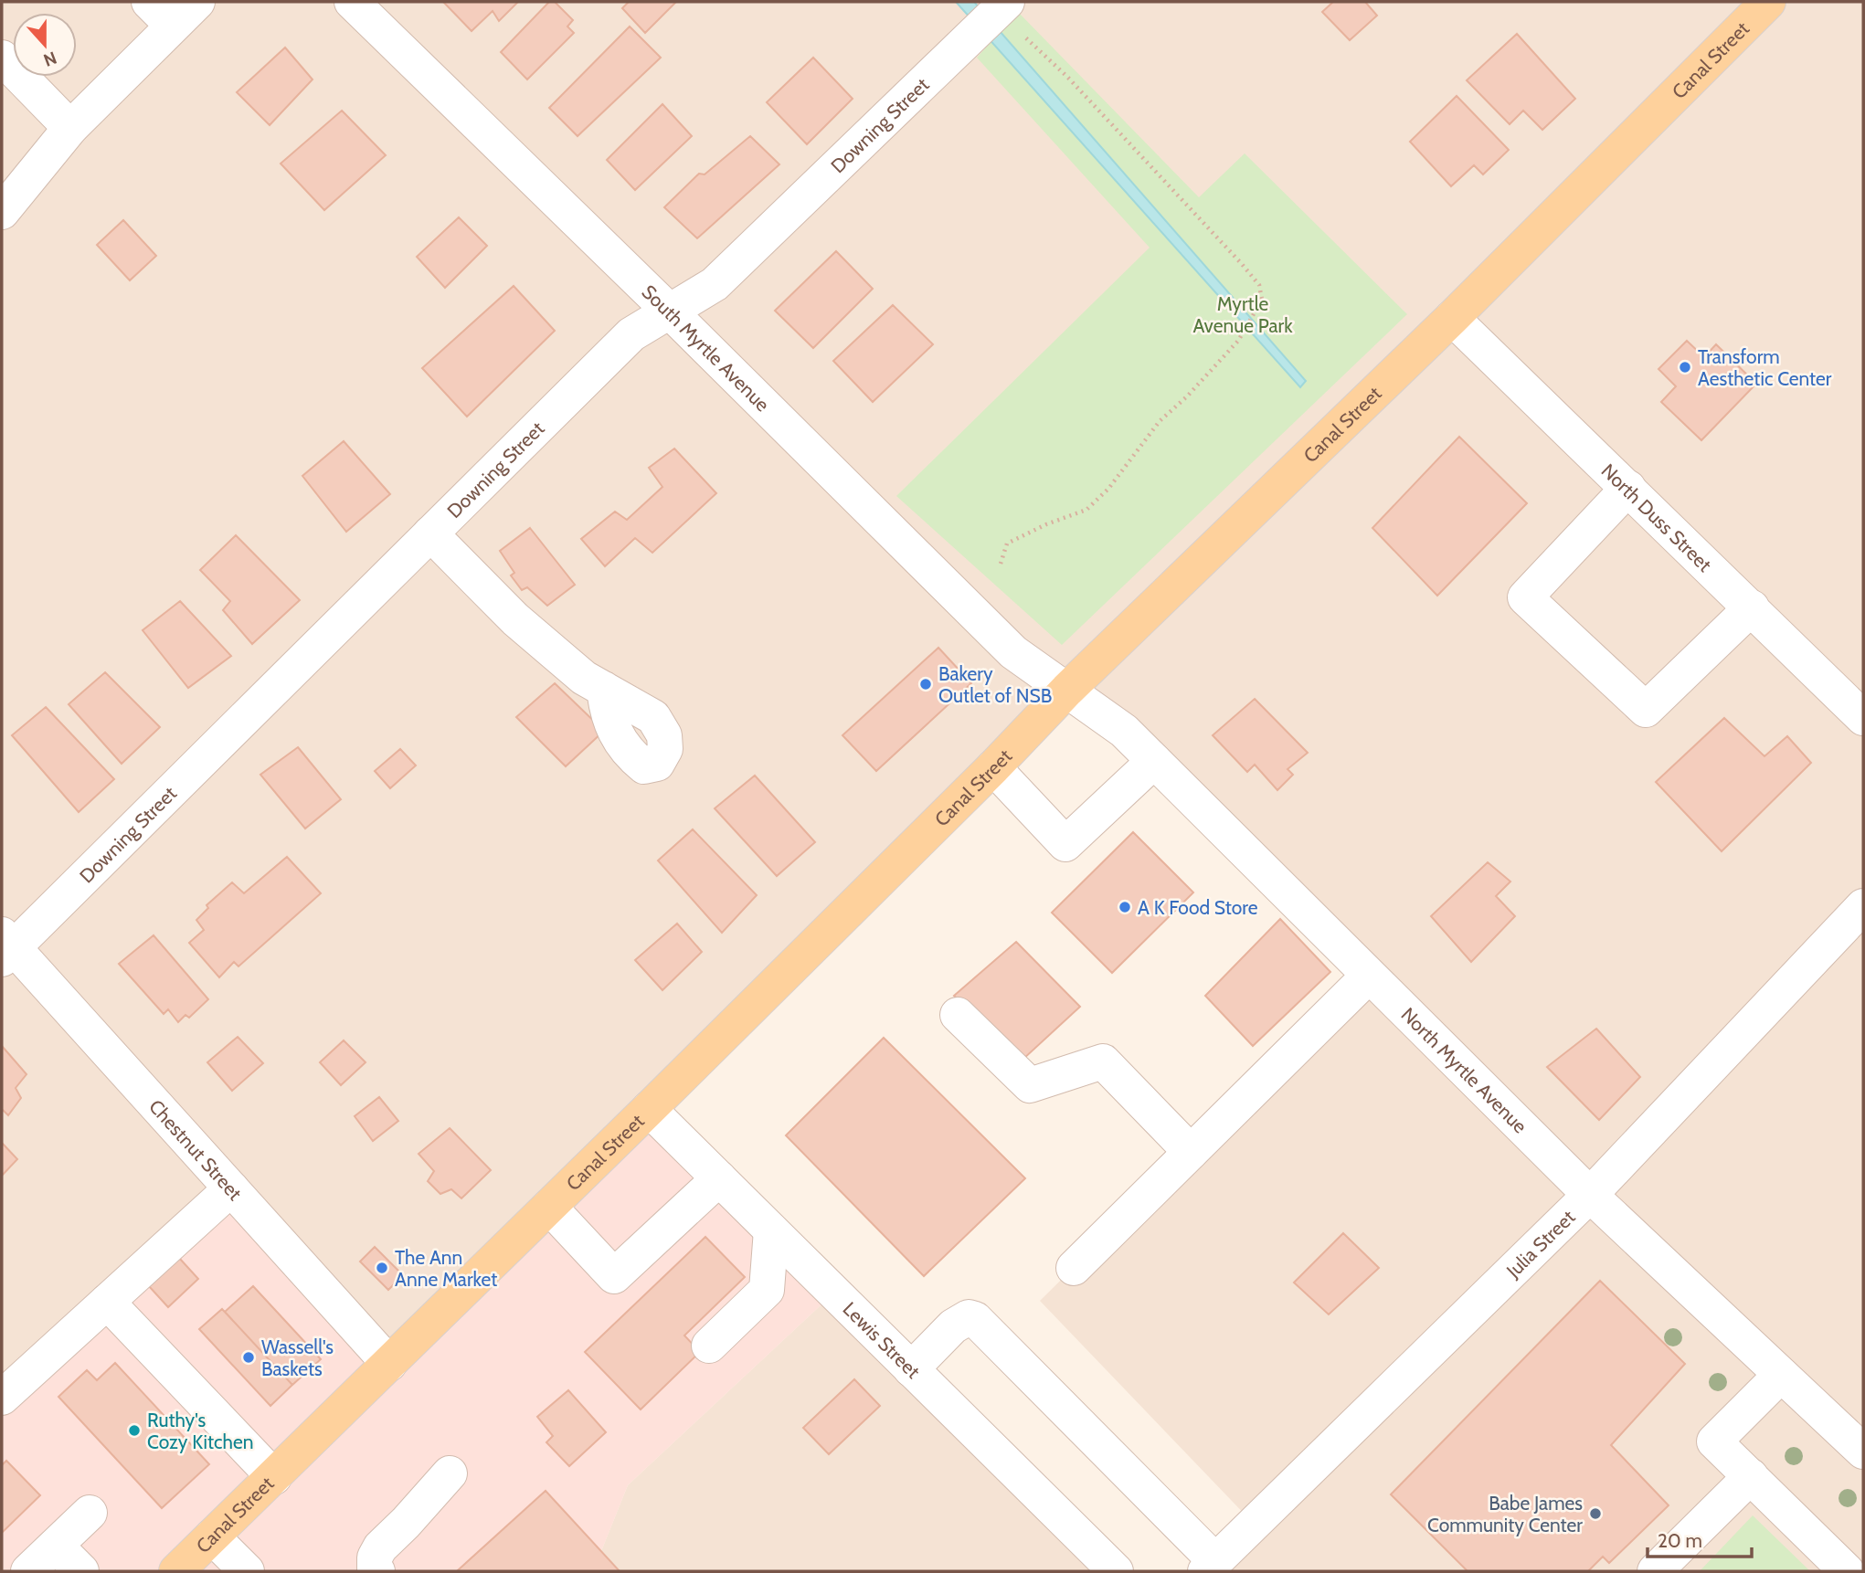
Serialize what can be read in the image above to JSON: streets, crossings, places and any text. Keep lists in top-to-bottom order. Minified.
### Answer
{"streets":{"main road":["Canal Street"],"street":["Downing Street","South Myrtle Avenue","North Duss Street","North Myrtle Avenue","Chestnut Street","Julia Street","Lewis Street"]},"crossings":[["Canal Street","South Myrtle Avenue"],["Canal Street","North Duss Street"],["Canal Street","North Myrtle Avenue"],["Canal Street","Chestnut Street"],["Canal Street","Lewis Street"],["Downing Street","South Myrtle Avenue"],["Downing Street","Chestnut Street"],["South Myrtle Avenue","North Myrtle Avenue"],["North Myrtle Avenue","Julia Street"]],"parks":["Myrtle Avenue Park"],"places":["Transform Aesthetic Center","Bakery Outlet of NSB","A K Food Store","The Ann Anne Market","Wassell's Baskets","Ruthy's Cozy Kitchen","Babe James Community Center"],"scale_bar":"20 m","north":"bottom"}
